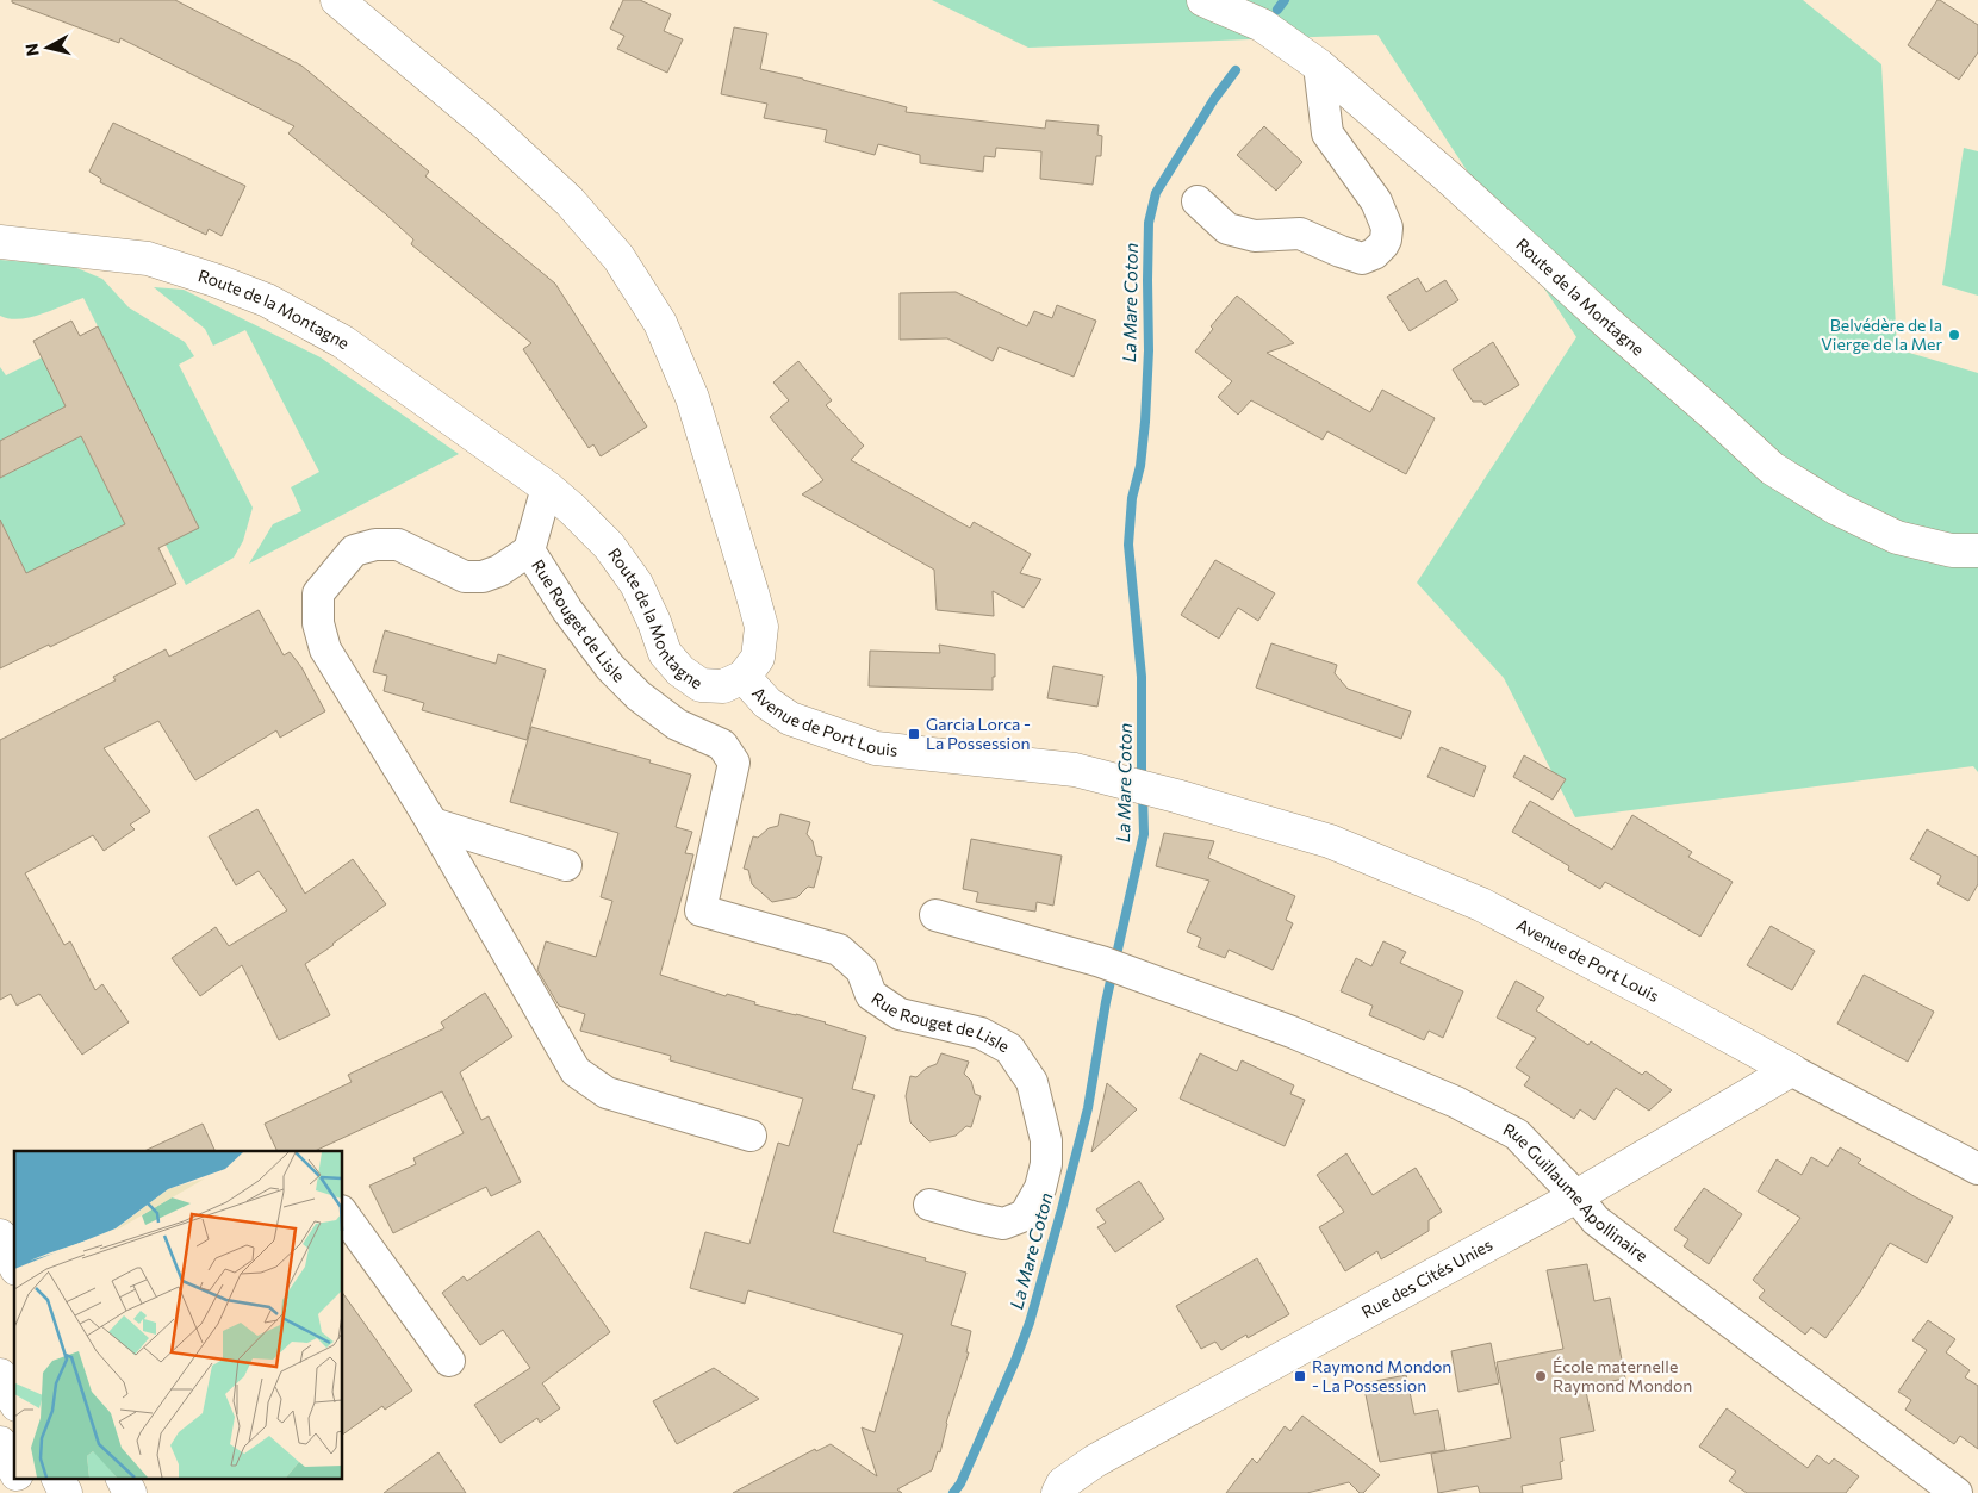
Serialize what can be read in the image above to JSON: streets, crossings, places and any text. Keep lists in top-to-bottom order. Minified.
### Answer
{"streets":{"main road":["Route de la Montagne","Avenue de Port Louis","Rue des Cités Unies"],"street":["Rue Rouget de Lisle","Rue Guillaume Apollinaire"]},"crossings":[["Route de la Montagne","Avenue de Port Louis"],["Avenue de Port Louis","Rue des Cités Unies"],["Rue Guillaume Apollinaire","Rue des Cités Unies"]],"water":["La Mare Coton"],"places":{"other":["Belvédère de la Vierge de la Mer","École maternelle Raymond Mondon"],"transit":["Garcia Lorca - La Possession","Raymond Mondon - La Possession"]},"north":"left"}
